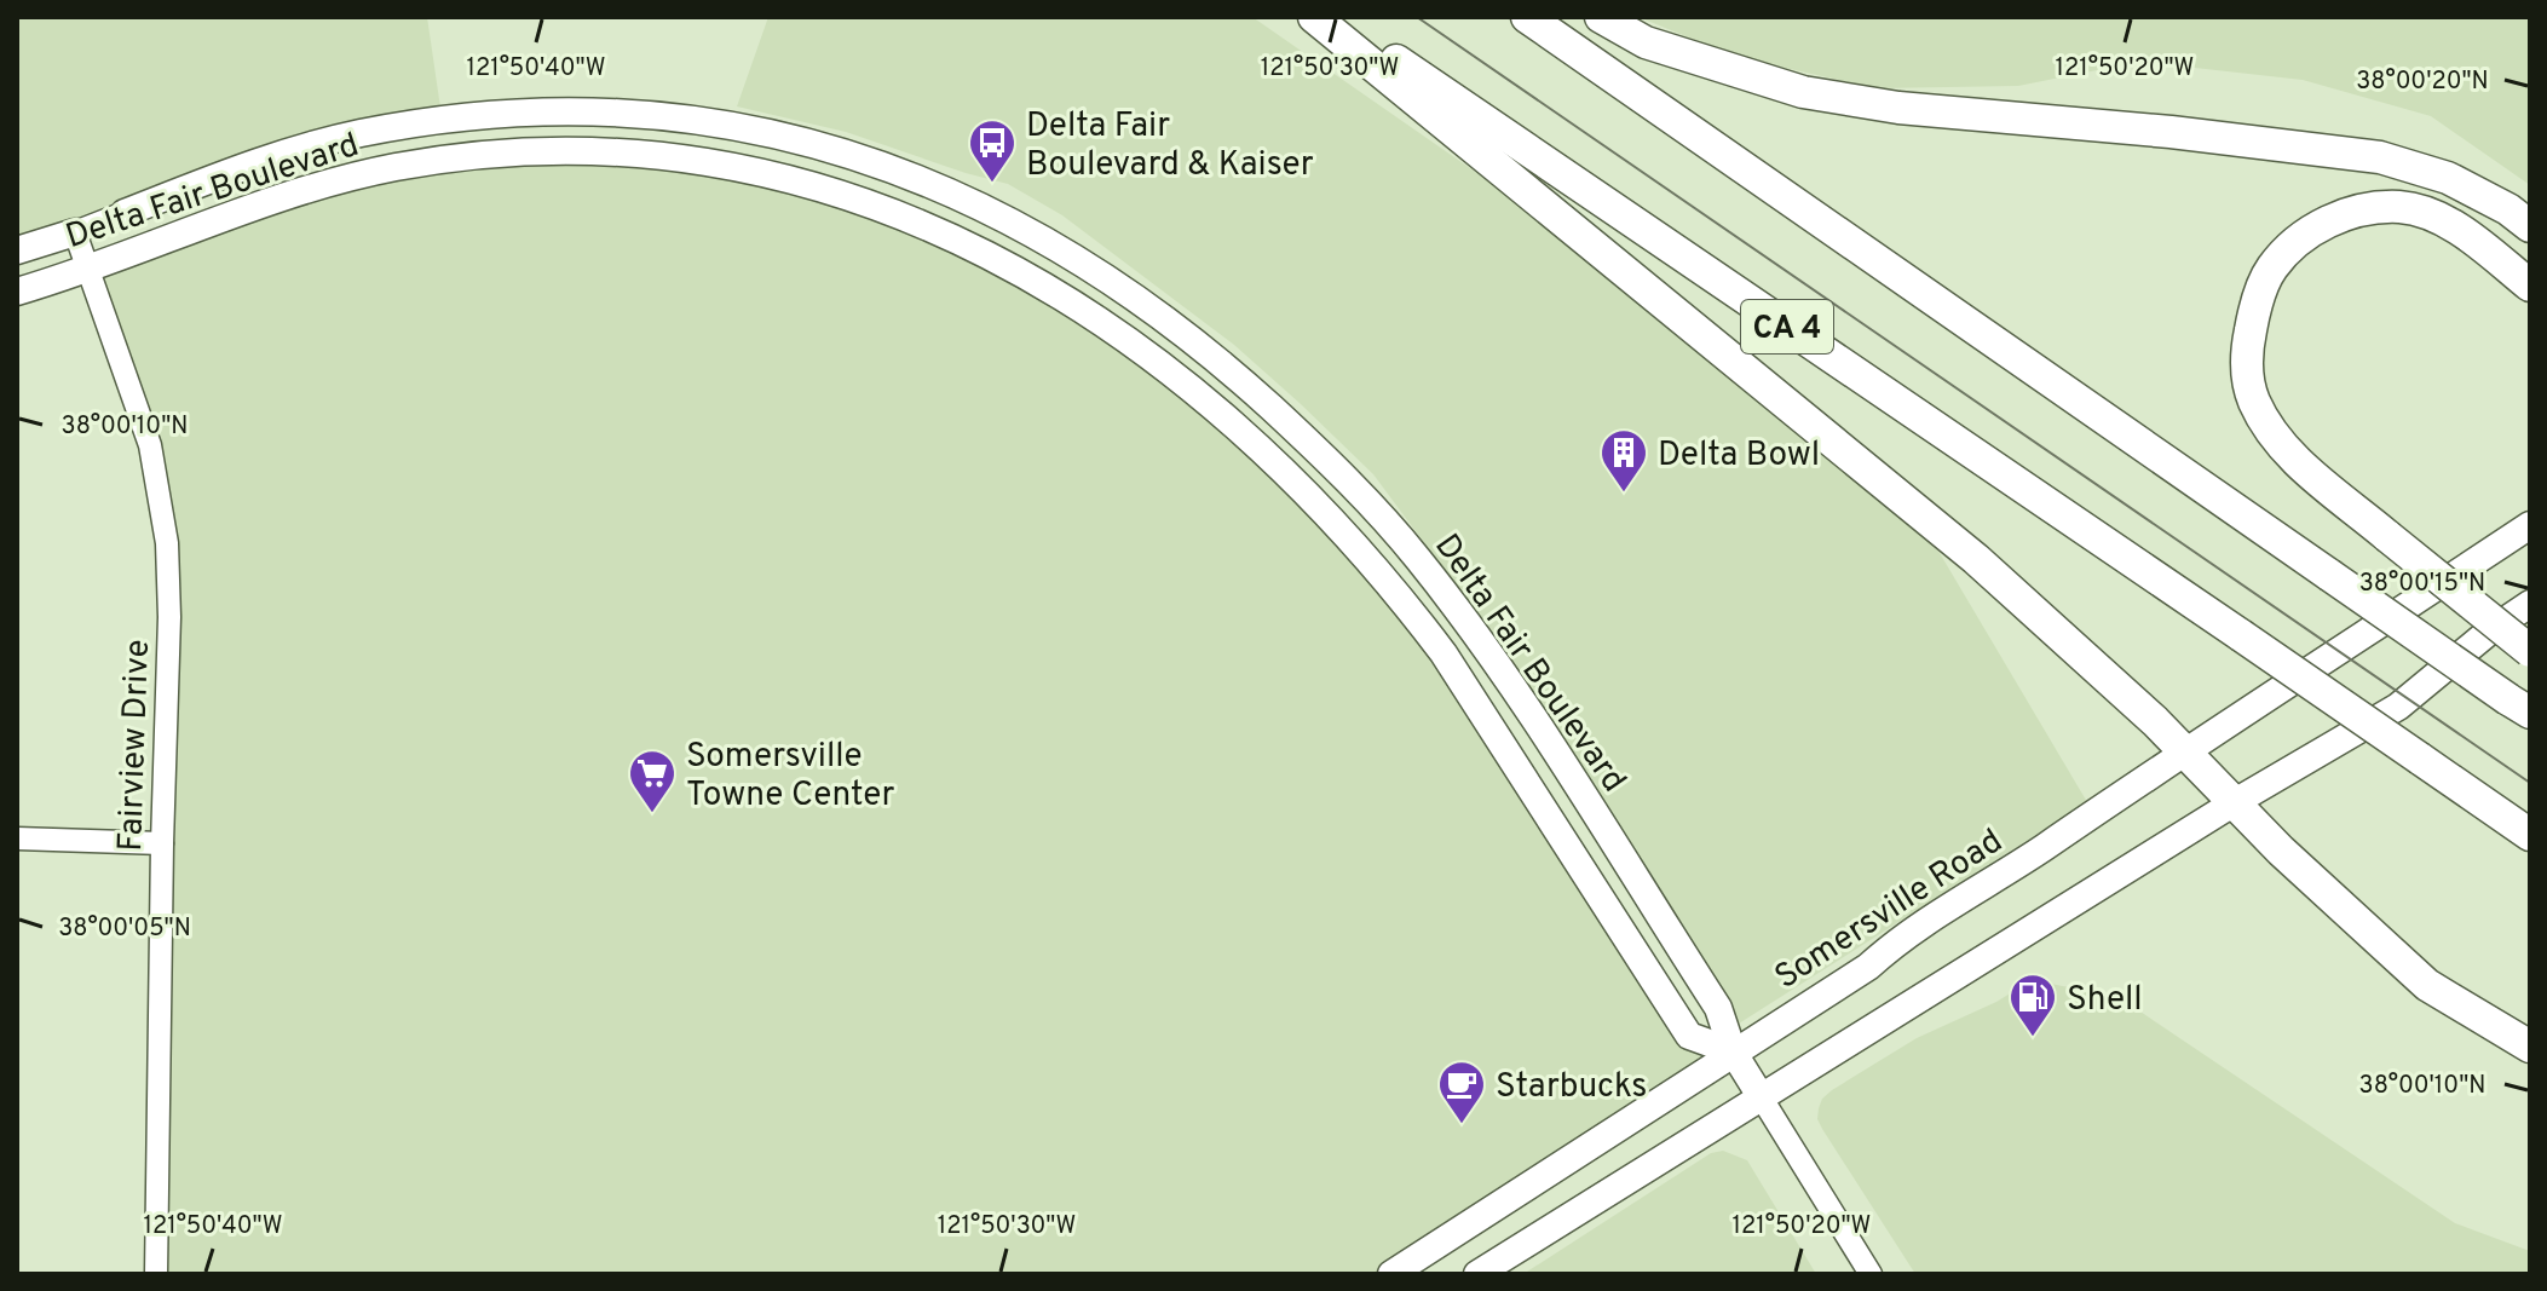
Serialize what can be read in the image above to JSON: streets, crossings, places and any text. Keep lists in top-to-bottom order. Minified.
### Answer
{"streets":{"highway":["CA 4"],"main road":["Delta Fair Boulevard","Somersville Road"],"street":["Fairview Drive"]},"crossings":[["Delta Fair Boulevard","Fairview Drive"],["Delta Fair Boulevard","Somersville Road"]],"places":{"bus stop":["Delta Fair Boulevard & Kaiser"],"building":["Delta Bowl"],"supermarket":["Somersville Towne Center"],"fuel station":["Shell"],"cafe":["Starbucks"]},"coordinates":["121°50'40\"W","121°50'30\"W","121°50'20\"W","38°00'20\"N","38°00'10\"N","38°00'15\"N","38°00'05\"N"]}
